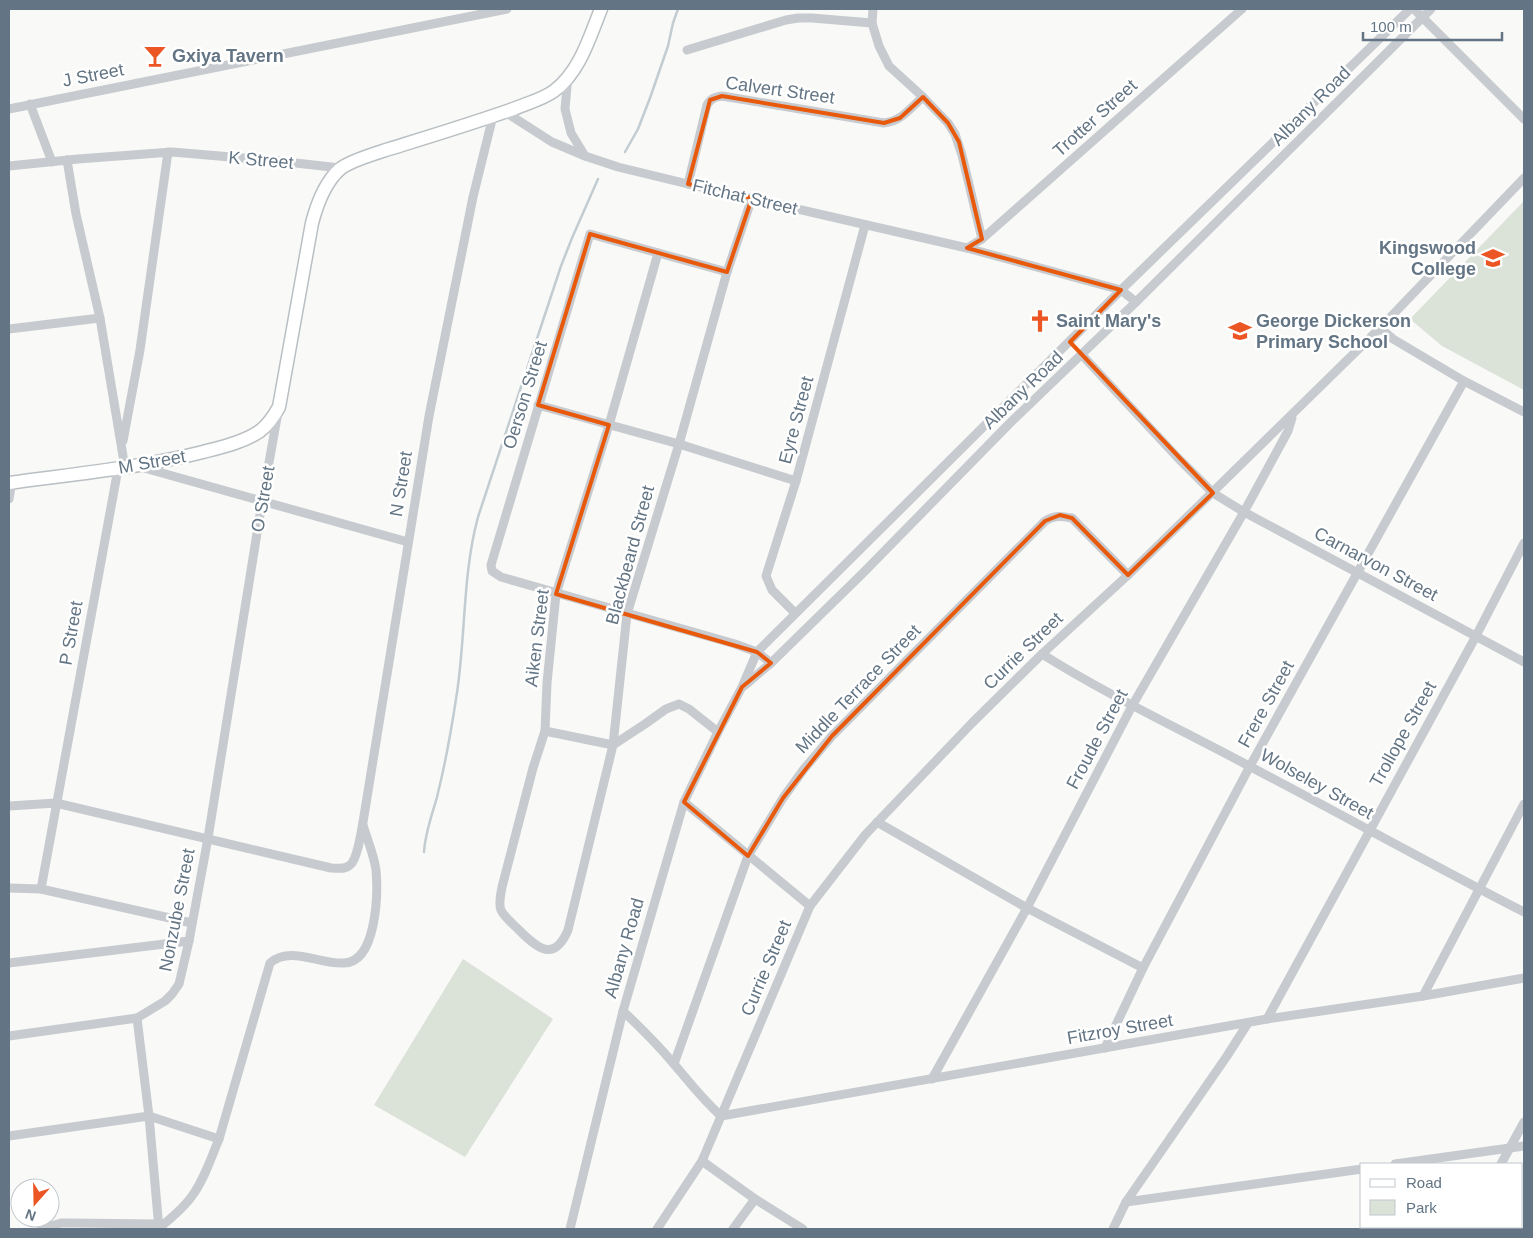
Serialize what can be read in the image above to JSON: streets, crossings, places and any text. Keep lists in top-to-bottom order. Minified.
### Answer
{"streets":{"street":["J Street","Calvert Street","Albany Road","Trotter Street","K Street","Fitchat Street","Oerson Street","Eyre Street","M Street","N Street","O Street","Blackbeard Street","Carnarvon Street","P Street","Aiken Street","Currie Street","Middle Terrace Street","Frere Street","Trollope Street","Froude Street","Wolseley Street","Nonzube Street","Fitzroy Street"]},"crossings":[["Calvert Street","Fitchat Street"],["Albany Road","Fitchat Street"],["Albany Road","Eyre Street"],["Albany Road","Carnarvon Street"],["Trotter Street","Fitchat Street"],["K Street","O Street"],["K Street","P Street"],["Fitchat Street","Eyre Street"],["Fitchat Street","N Street"],["Fitchat Street","Blackbeard Street"],["Oerson Street","Aiken Street"],["M Street","O Street"],["M Street","P Street"],["N Street","O Street"],["N Street","Nonzube Street"],["O Street","Nonzube Street"],["Blackbeard Street","Aiken Street"],["Carnarvon Street","Currie Street"],["Carnarvon Street","Frere Street"],["Carnarvon Street","Trollope Street"],["Carnarvon Street","Froude Street"],["Currie Street","Middle Terrace Street"],["Currie Street","Froude Street"],["Currie Street","Wolseley Street"],["Currie Street","Fitzroy Street"],["Frere Street","Wolseley Street"],["Frere Street","Fitzroy Street"],["Trollope Street","Wolseley Street"],["Trollope Street","Fitzroy Street"],["Froude Street","Wolseley Street"],["Froude Street","Fitzroy Street"]],"places":{"bar":["Gxiya Tavern"],"school or university":["Kingswood College","George Dickerson Primary School"],"church":["Saint Mary's"]},"legend":["Road","Park"],"scale_bar":"100 m","north":"bottom"}
